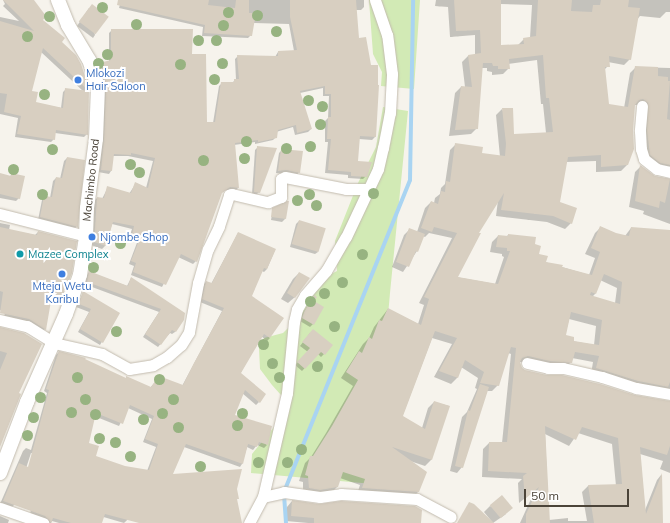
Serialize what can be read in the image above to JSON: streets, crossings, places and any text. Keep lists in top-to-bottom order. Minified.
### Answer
{"streets":{"street":["Machimbo Road"]},"places":["Mlokozi Hair Saloon","Njombe Shop","Mazee Complex","Mteja Wetu Karibu"],"scale_bar":"50 m"}
